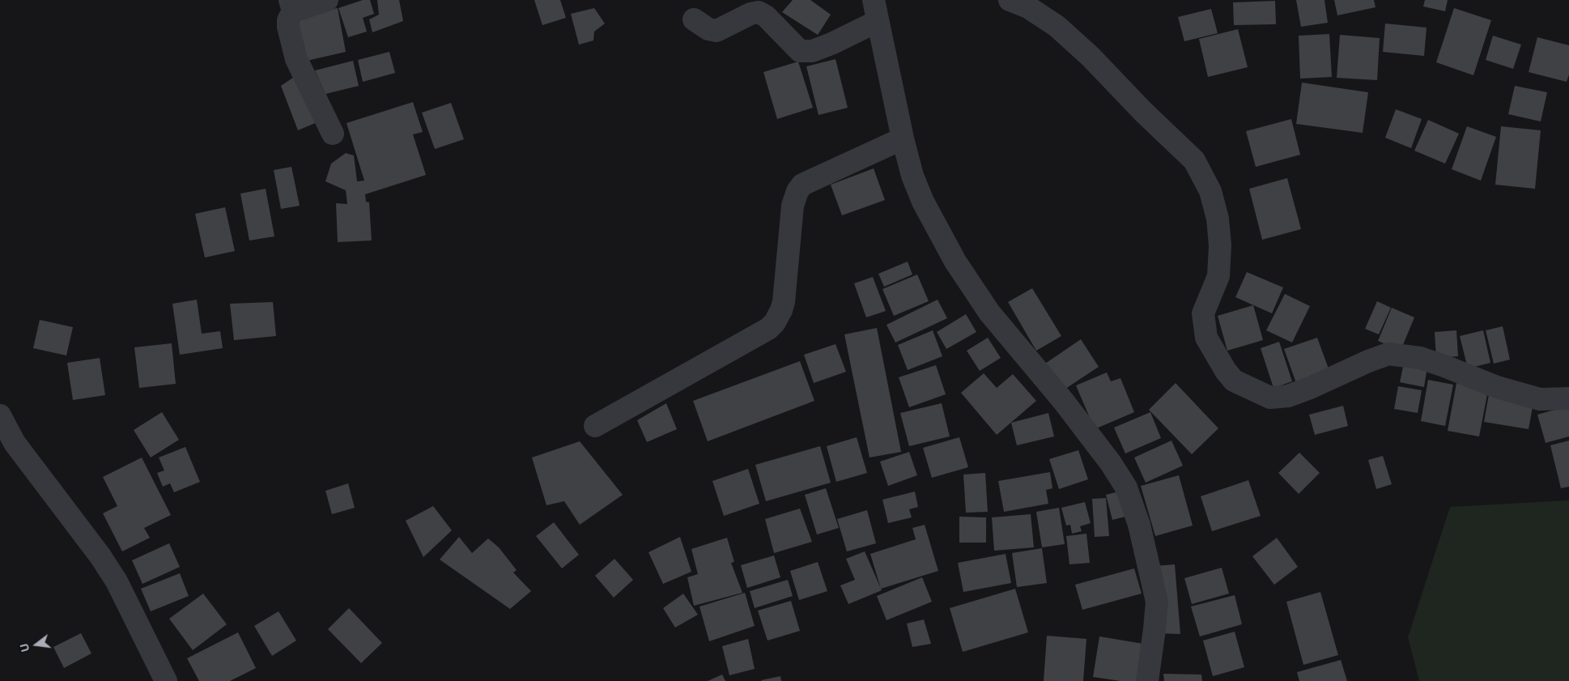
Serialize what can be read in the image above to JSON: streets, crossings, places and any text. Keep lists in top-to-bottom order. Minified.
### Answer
{"north":"left"}
